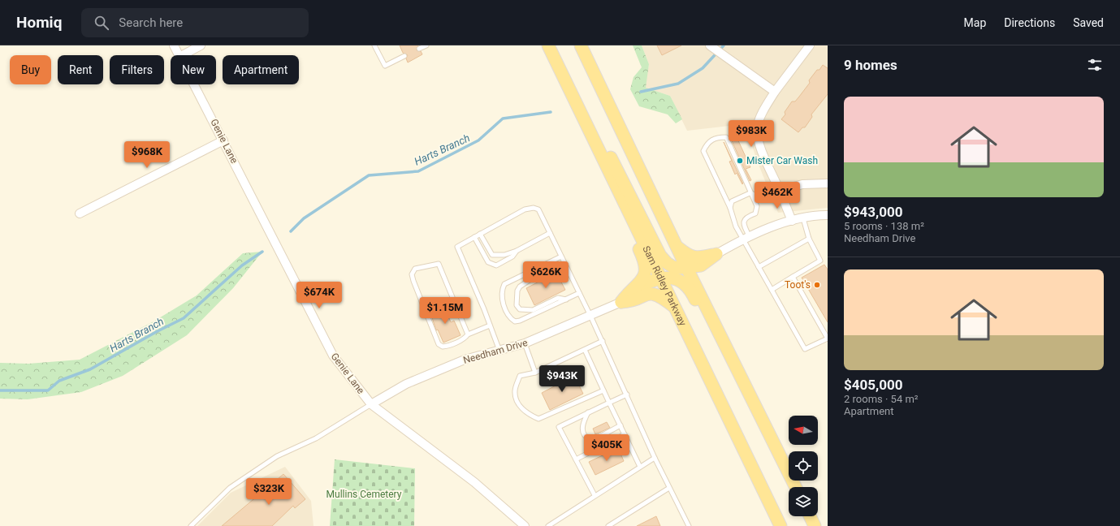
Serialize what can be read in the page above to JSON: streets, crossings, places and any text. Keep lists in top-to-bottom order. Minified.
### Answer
{"streets":{"main road":["Sam Ridley Parkway"],"street":["Genie Lane","Needham Drive"]},"crossings":[["Genie Lane","Needham Drive"]],"water":["Harts Branch"],"parks":["Mullins Cemetery"],"places":["Mister Car Wash","Toot's"],"north":"left","page":{"header":"Homiq","search":"Search here","nav":["Map","Directions","Saved"],"heading":"9 homes","chip":["Buy","Rent","Filters","New","Apartment"],"list":[{"name":"$943,000","note":"5 rooms · 138 m² · Needham Drive"},{"name":"$405,000","note":"2 rooms · 54 m² · Apartment"}],"price":["$983K","$968K","$462K","$626K","$674K","$1.15M","$943K","$405K","$323K"]}}
